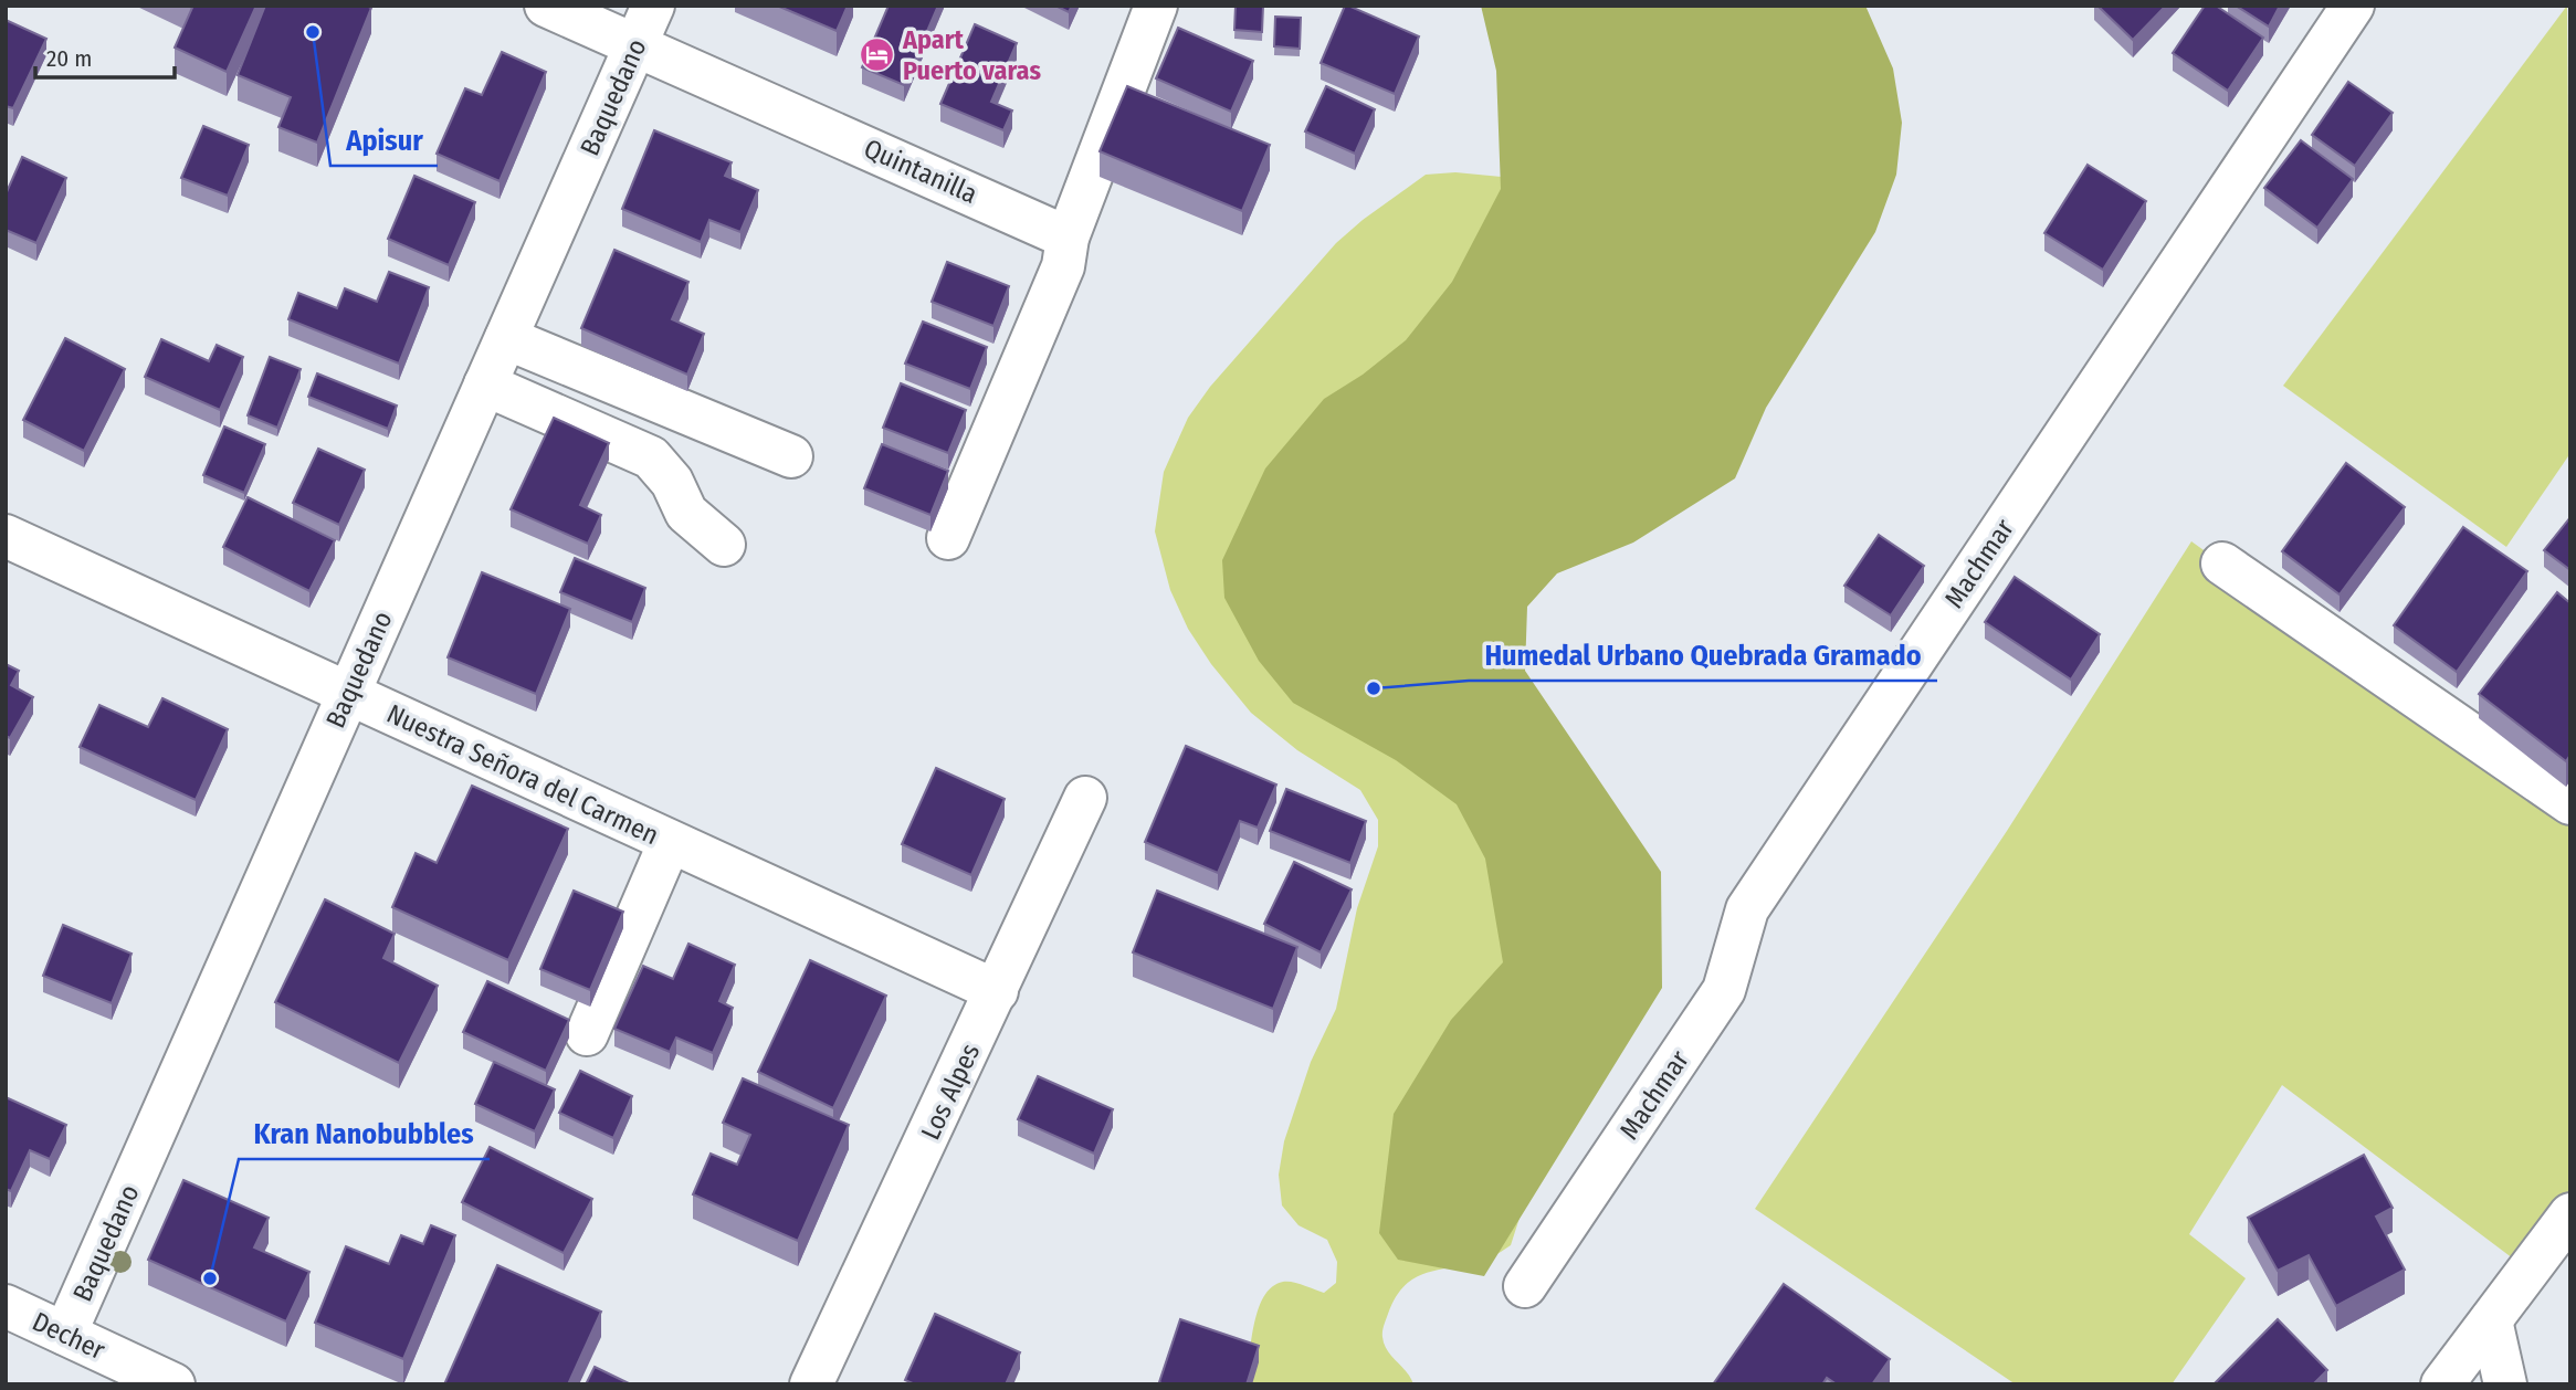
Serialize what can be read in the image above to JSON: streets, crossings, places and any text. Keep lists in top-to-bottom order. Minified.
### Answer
{"streets":{"street":["Baquedano","Quintanilla","Machmar","Nuestra Señora del Carmen","Los Alpes","Decher"]},"crossings":[["Baquedano","Quintanilla"],["Baquedano","Nuestra Señora del Carmen"],["Baquedano","Decher"],["Nuestra Señora del Carmen","Los Alpes"]],"places":{"other":["Apisur","Humedal Urbano Quebrada Gramado","Kran Nanobubbles"],"hotel":["Apart Puerto varas"]},"scale_bar":"20 m"}
